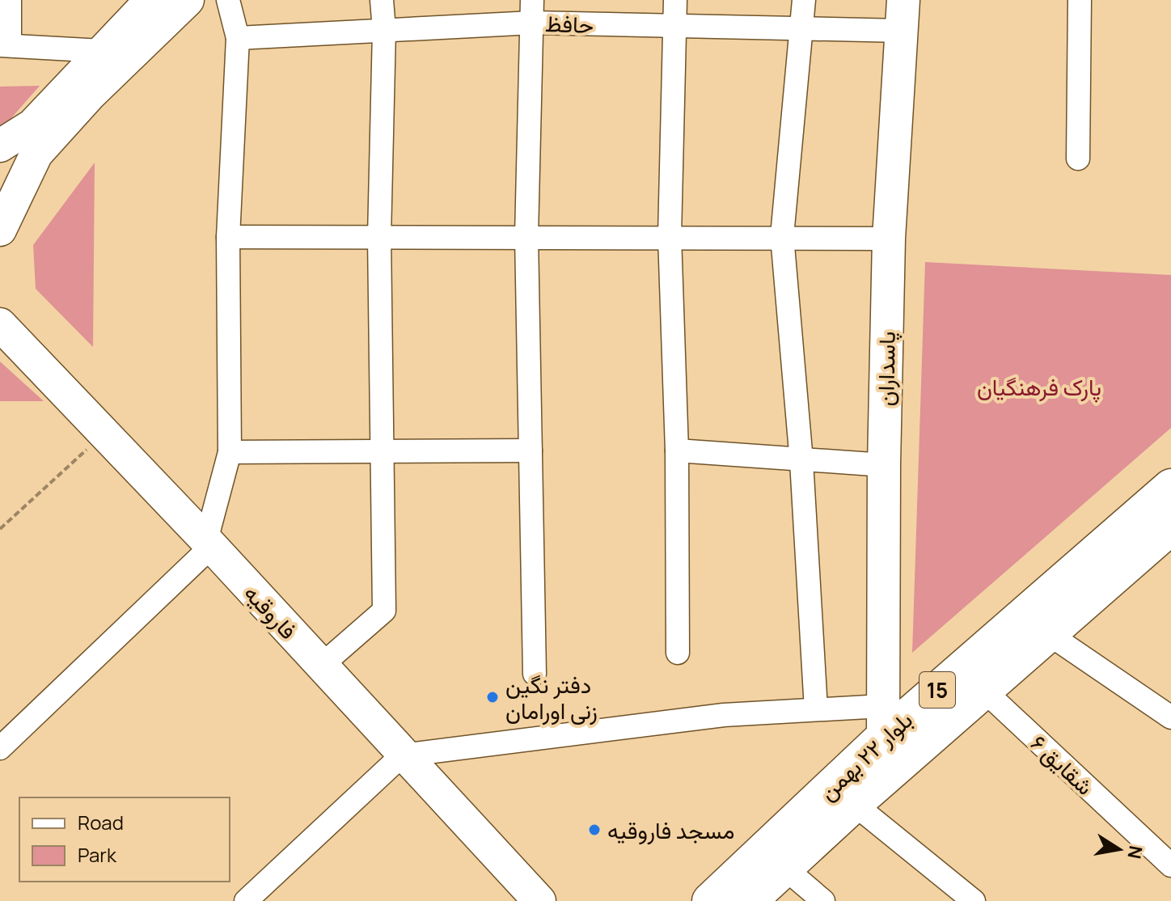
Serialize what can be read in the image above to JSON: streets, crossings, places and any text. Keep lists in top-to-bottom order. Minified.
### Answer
{"streets":{"main road":["پاسداران","فاروقیه","15","بلوار ۲۲ بهمن"],"street":["حافظ","شقایق ۶"]},"crossings":[["حافظ","پاسداران"],["پاسداران","بلوار ۲۲ بهمن"],["بلوار ۲۲ بهمن","شقایق ۶"]],"parks":["پارک فرهنگیان"],"places":["دفتر نگین زنی اورامان","مسجد فاروقیه"],"legend":["Road","Park"],"north":"right"}
